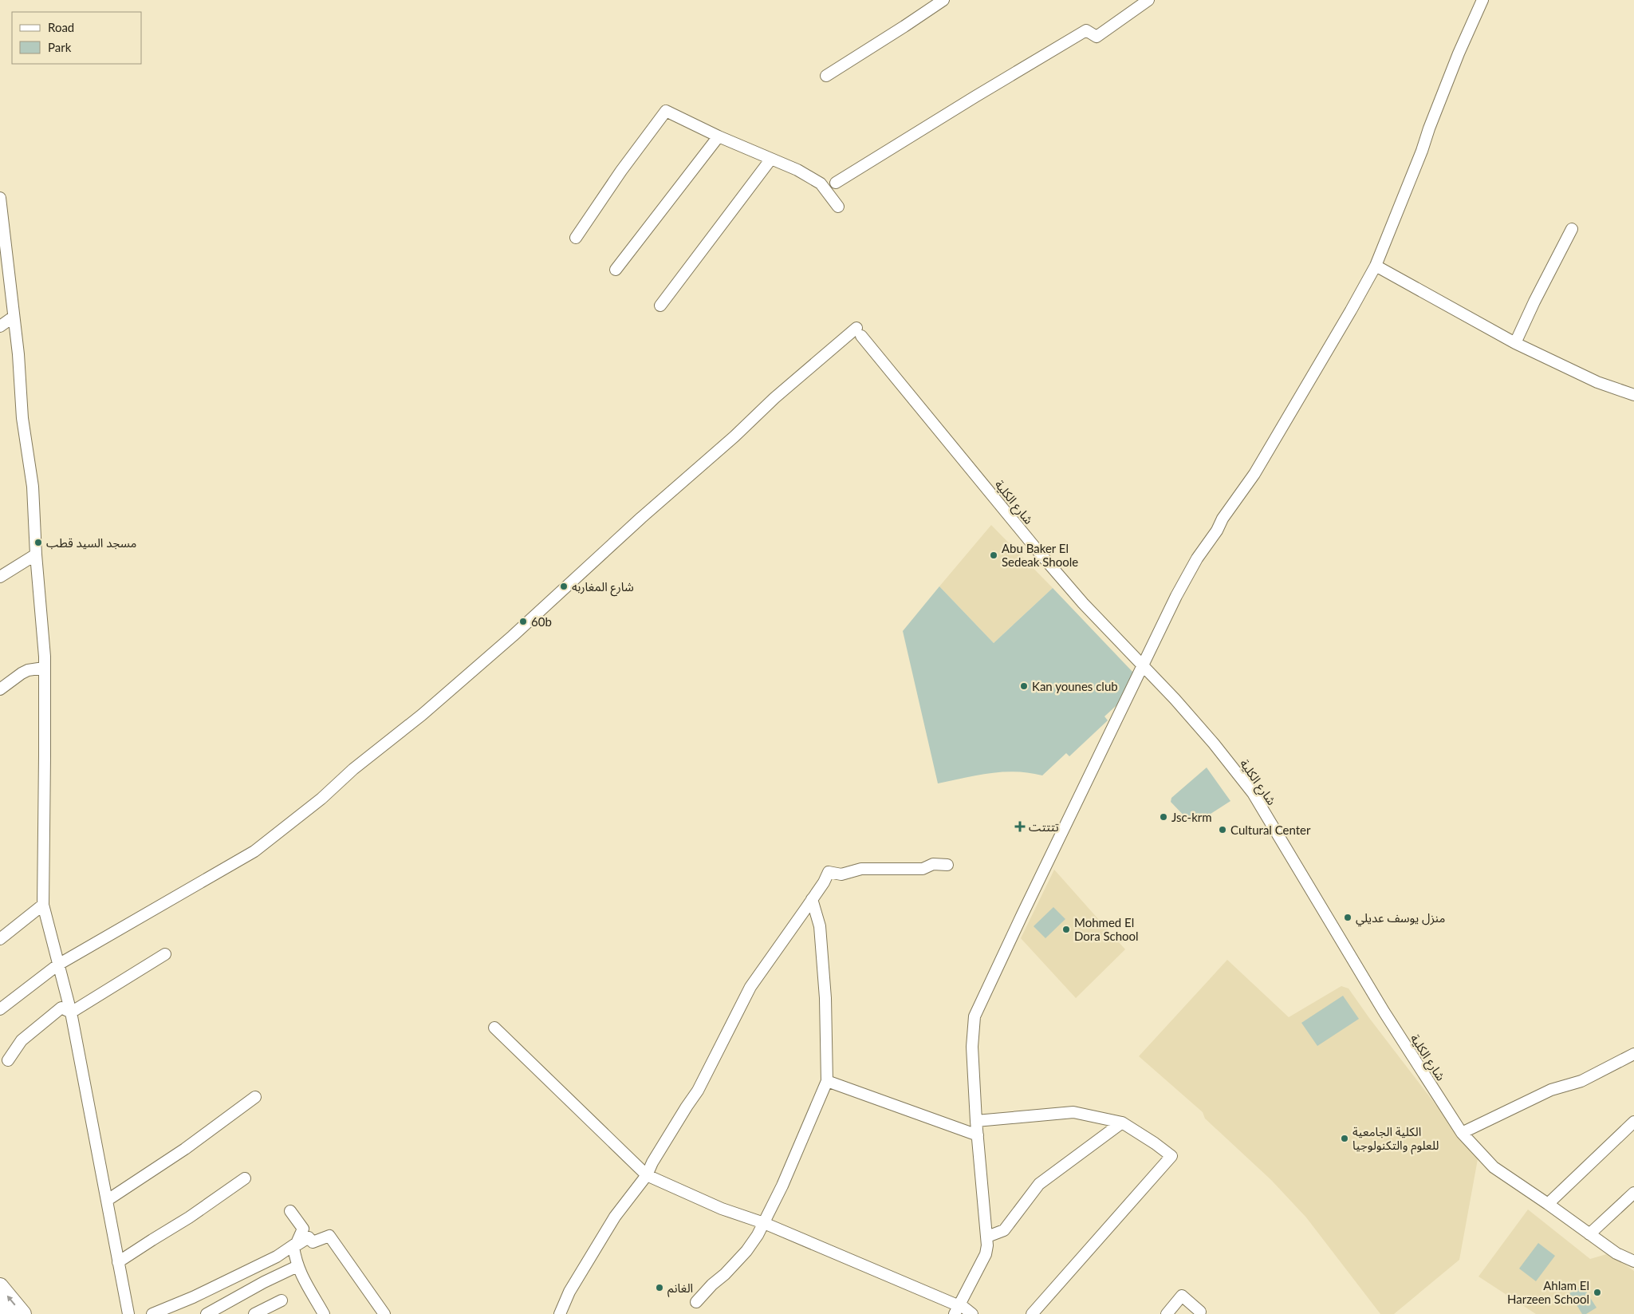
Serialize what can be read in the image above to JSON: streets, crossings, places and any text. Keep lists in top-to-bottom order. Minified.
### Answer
{"streets":{"street":["شارع الكلية"]},"places":{"other":["مسجد السيد قطب","Abu Baker El Sedeak Shoole","شارع المغاربه","60b","Kan younes club","Jsc-krm","Cultural Center","منزل يوسف عديلي","Mohmed El Dora School","الكلية الجامعية للعلوم والتكنولوجيا","الغانم","Ahlam El Harzeen School"],"health":["تتتتت"]},"legend":["Road","Park"]}
